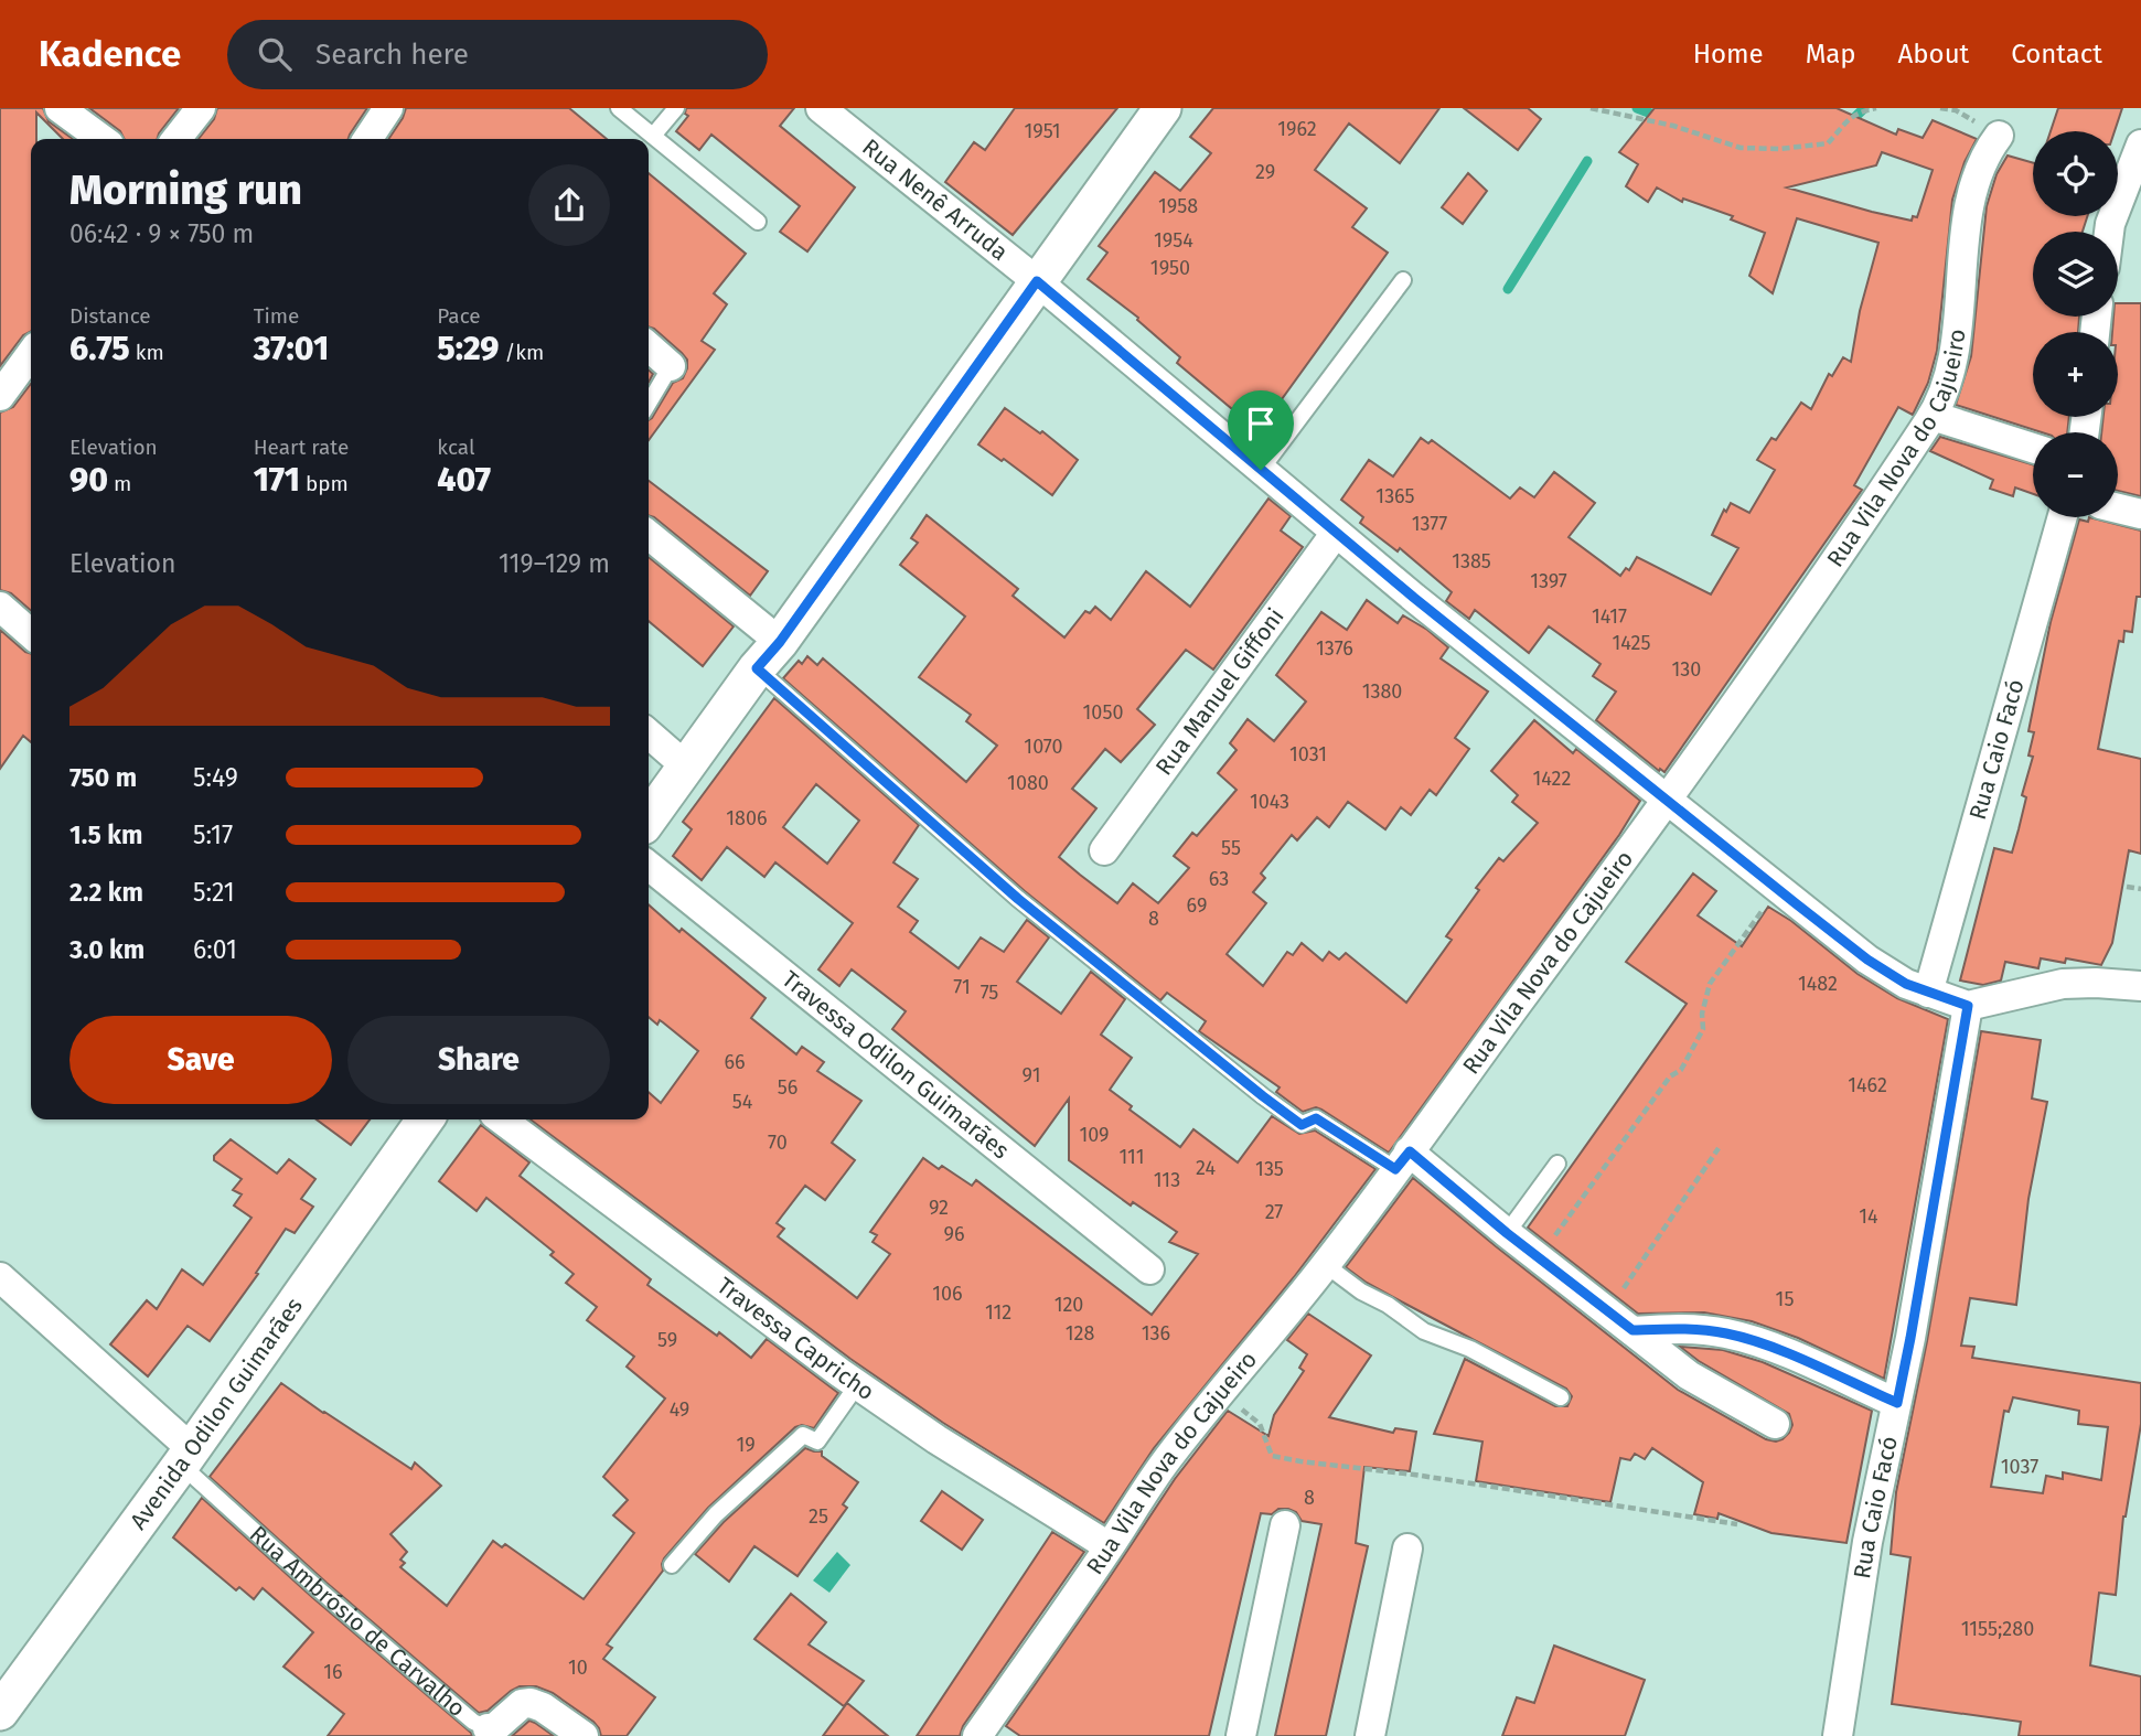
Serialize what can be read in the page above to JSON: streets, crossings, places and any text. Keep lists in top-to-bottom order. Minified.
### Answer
{"streets":{"street":["Rua Nenê Arruda","Rua Vila Nova do Cajueiro","Rua Manuel Giffoni","Rua Caio Facó","Travessa Odilon Guimarães","Travessa Capricho","Avenida Odilon Guimarães","Rua Ambrósio de Carvalho"]},"crossings":[["Rua Nenê Arruda","Rua Vila Nova do Cajueiro"],["Rua Nenê Arruda","Rua Manuel Giffoni"],["Rua Nenê Arruda","Rua Caio Facó"],["Rua Vila Nova do Cajueiro","Travessa Capricho"],["Avenida Odilon Guimarães","Rua Ambrósio de Carvalho"]],"house_numbers":["1962","1951","29","1958","1954","1950","1365","1377","1385","1397","1417","1425","1376","130","1380","1050","1070","1031","1422","1080","1043","1806","55","63","69","8","1482","71","75","66","91","1462","56","54","109","70","111","24","135","113","92","27","14","96","106","15","120","112","128","136","59","49","19","1037","8","25","1155;280","10","16"],"page":{"header":"Kadence","search":"Search here","nav":["Home","Map","About","Contact"],"map_buttons":["+","−"],"heading":["Morning run","06:42 · 9 × 750 m"],"stats":[["Distance","6.75 km"],["Time","37:01"],["Pace","5:29 /km"],["Elevation","90 m"],["Heart rate","171 bpm"],["kcal","407"]],"chart":["Elevation","119–129 m"],"list":[{"name":"750 m","note":"5:49"},{"name":"1.5 km","note":"5:17"},{"name":"2.2 km","note":"5:21"},{"name":"3.0 km","note":"6:01"}],"buttons":["Save","Share"]}}
